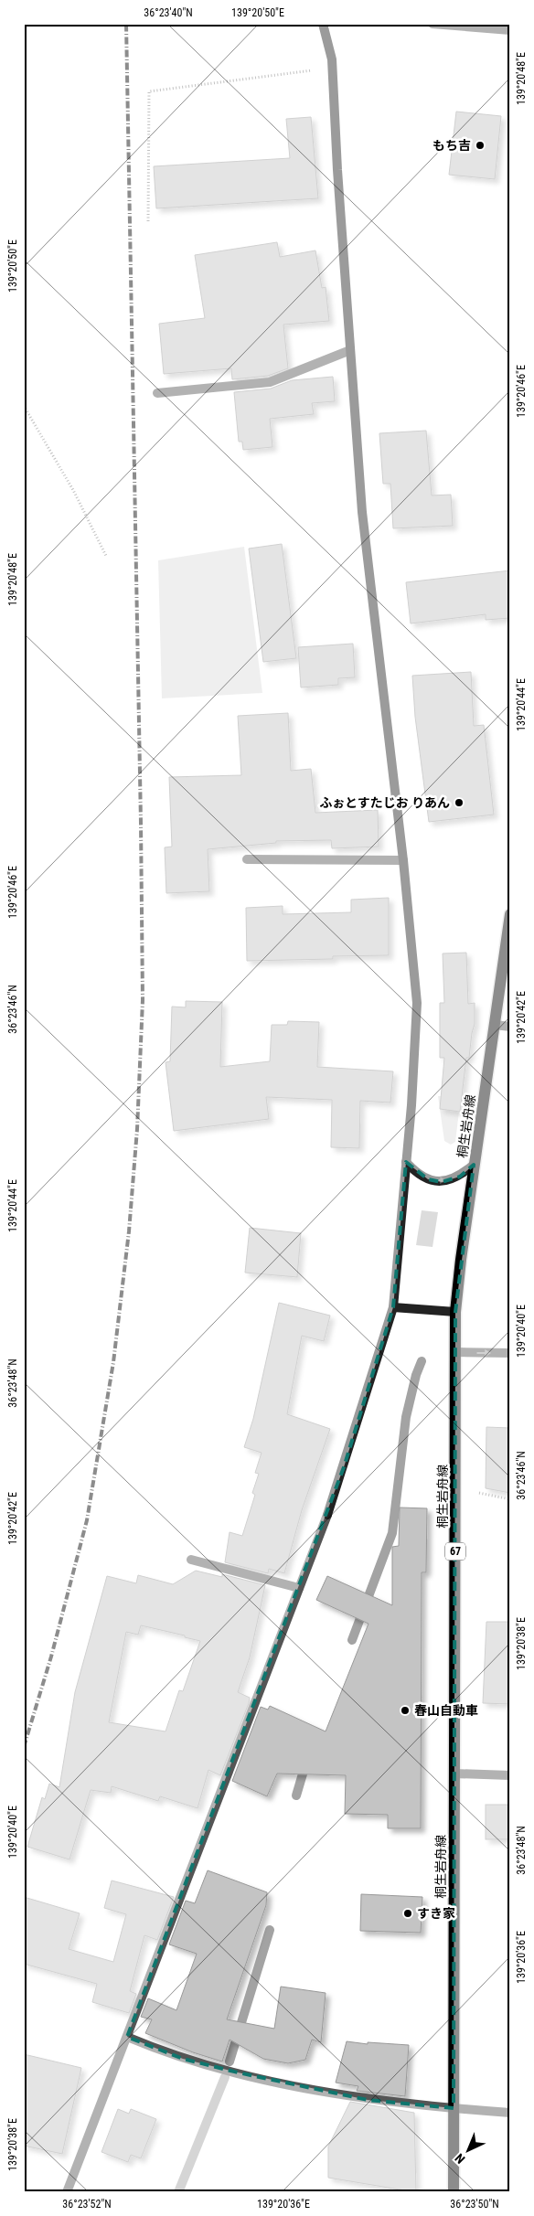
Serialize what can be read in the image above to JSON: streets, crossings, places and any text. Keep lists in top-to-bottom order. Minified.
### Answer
{"streets":{"main road":["桐生岩舟線","67"]},"places":["もち吉","ふぉとすたじお りあん","春山自動車","すき家"],"north":"bottom left","coordinates":["36°23'40\"N","139°20'50\"E","139°20'48\"E","139°20'46\"E","139°20'44\"E","36°23'46\"N","139°20'42\"E","139°20'40\"E","36°23'48\"N","139°20'38\"E","139°20'36\"E","36°23'52\"N","36°23'50\"N"]}
